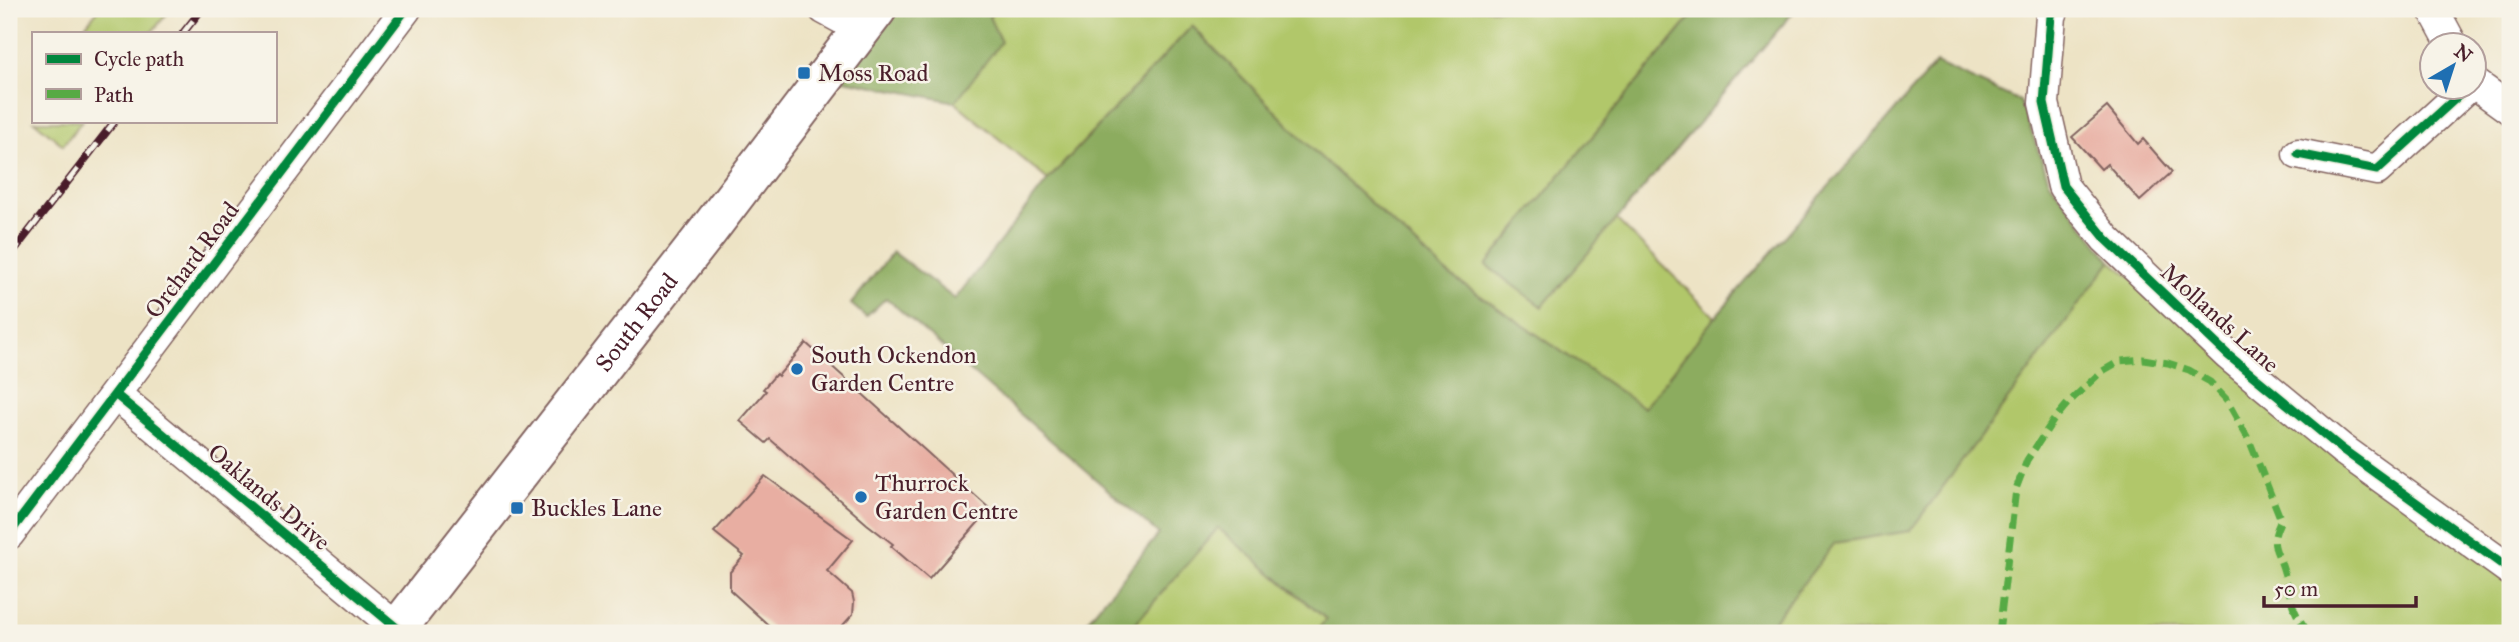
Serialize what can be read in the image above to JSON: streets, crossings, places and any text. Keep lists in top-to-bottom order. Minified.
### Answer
{"streets":{"main road":["South Road"],"street":["Orchard Road","Mollands Lane","Oaklands Drive"]},"crossings":[["Orchard Road","Oaklands Drive"],["South Road","Oaklands Drive"]],"places":{"transit":["Moss Road","Buckles Lane"],"other":["South Ockendon Garden Centre","Thurrock Garden Centre"]},"legend":["Cycle path","Path"],"scale_bar":"50 m","north":"top right"}
